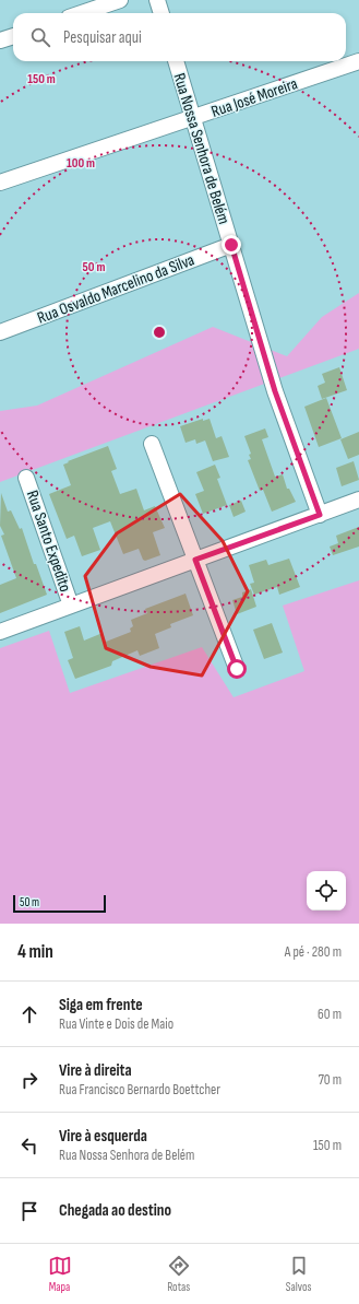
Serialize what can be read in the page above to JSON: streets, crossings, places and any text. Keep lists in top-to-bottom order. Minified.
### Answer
{"streets":{"street":["Rua José Moreira","Rua Nossa Senhora de Belém","Rua Osvaldo Marcelino da Silva","Rua Santo Expedito"]},"crossings":[["Rua José Moreira","Rua Nossa Senhora de Belém"],["Rua Nossa Senhora de Belém","Rua Osvaldo Marcelino da Silva"]],"scale_bar":"50 m","page":{"search":"Pesquisar aqui","scale":"50 m","heading":["4 min","A pé · 280 m"],"list":[["Siga em frente","Rua Vinte e Dois de Maio","60 m"],["Vire à direita","Rua Francisco Bernardo Boettcher","70 m"],["Vire à esquerda","Rua Nossa Senhora de Belém","150 m"],"Chegada ao destino"],"nav":["Mapa","Rotas","Salvos"]},"rings":["150 m","100 m","50 m"]}
